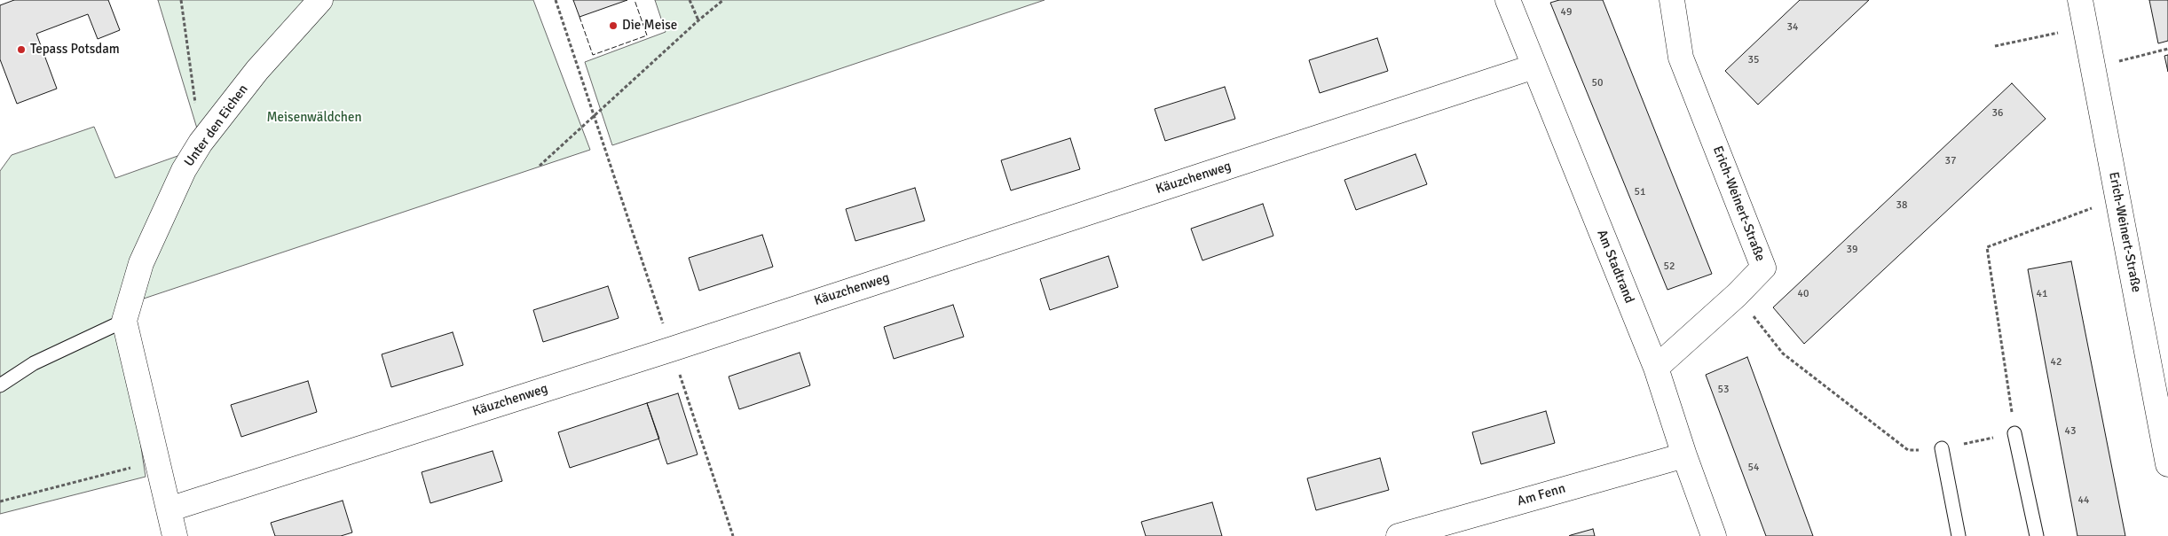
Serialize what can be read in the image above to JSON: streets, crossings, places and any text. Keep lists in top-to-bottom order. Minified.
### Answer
{"streets":{"street":["Unter den Eichen","Käuzchenweg","Erich-Weinert-Straße","Am Stadtrand","Am Fenn"]},"crossings":[["Unter den Eichen","Käuzchenweg"],["Käuzchenweg","Am Stadtrand"],["Erich-Weinert-Straße","Am Stadtrand"],["Am Stadtrand","Am Fenn"]],"parks":["Meisenwäldchen"],"places":["Die Meise","Tepass Potsdam"],"house_numbers":["49","34","35","50","36","37","51","38","39","52","40","41","42","53","43","54","44"]}
